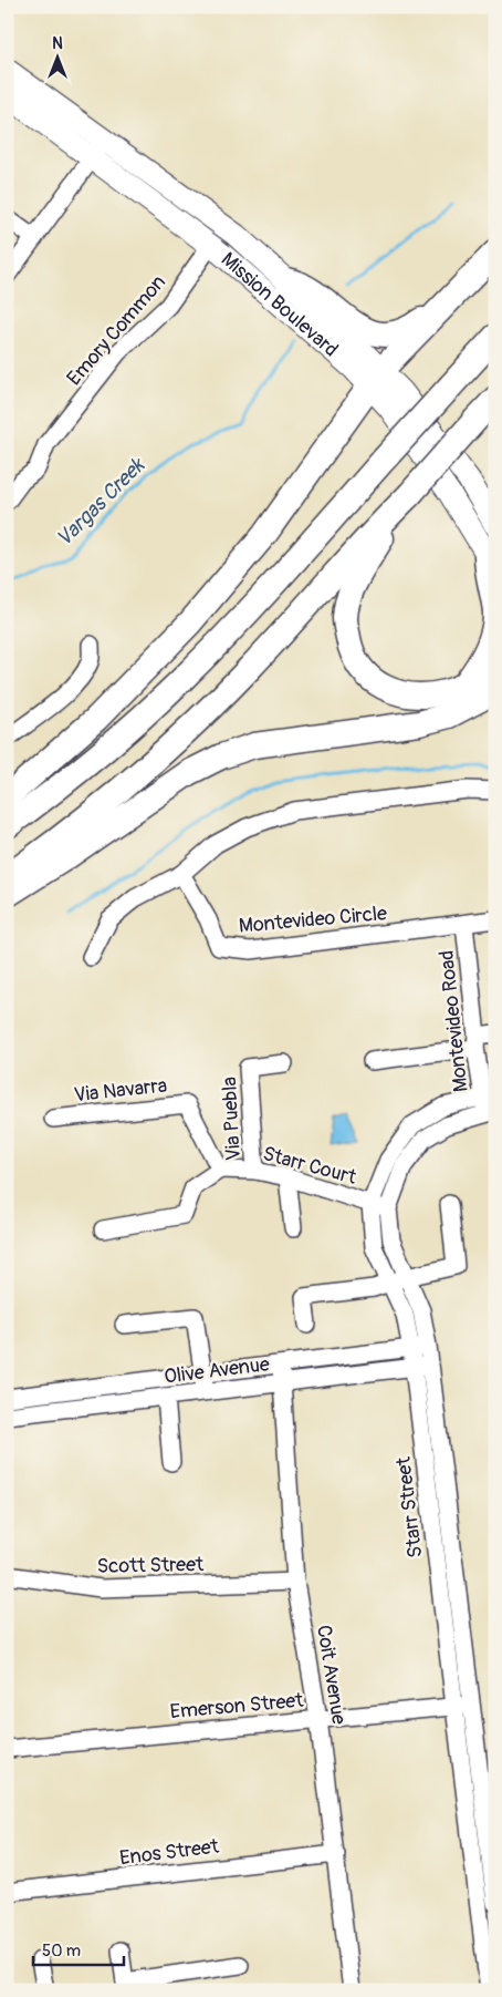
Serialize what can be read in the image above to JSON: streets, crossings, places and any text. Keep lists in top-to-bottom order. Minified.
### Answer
{"streets":{"main road":["Mission Boulevard"],"street":["Emory Common","Montevideo Circle","Montevideo Road","Via Navarra","Via Puebla","Starr Court","Olive Avenue","Starr Street","Scott Street","Coit Avenue","Emerson Street","Enos Street"]},"crossings":[["Mission Boulevard","Emory Common"],["Montevideo Circle","Montevideo Road"],["Montevideo Road","Starr Street"],["Via Navarra","Starr Court"],["Via Puebla","Starr Court"],["Starr Court","Starr Street"],["Olive Avenue","Starr Street"],["Olive Avenue","Coit Avenue"],["Starr Street","Emerson Street"],["Scott Street","Coit Avenue"],["Coit Avenue","Emerson Street"],["Coit Avenue","Enos Street"]],"water":["Vargas Creek"],"scale_bar":"50 m","north":"top"}
